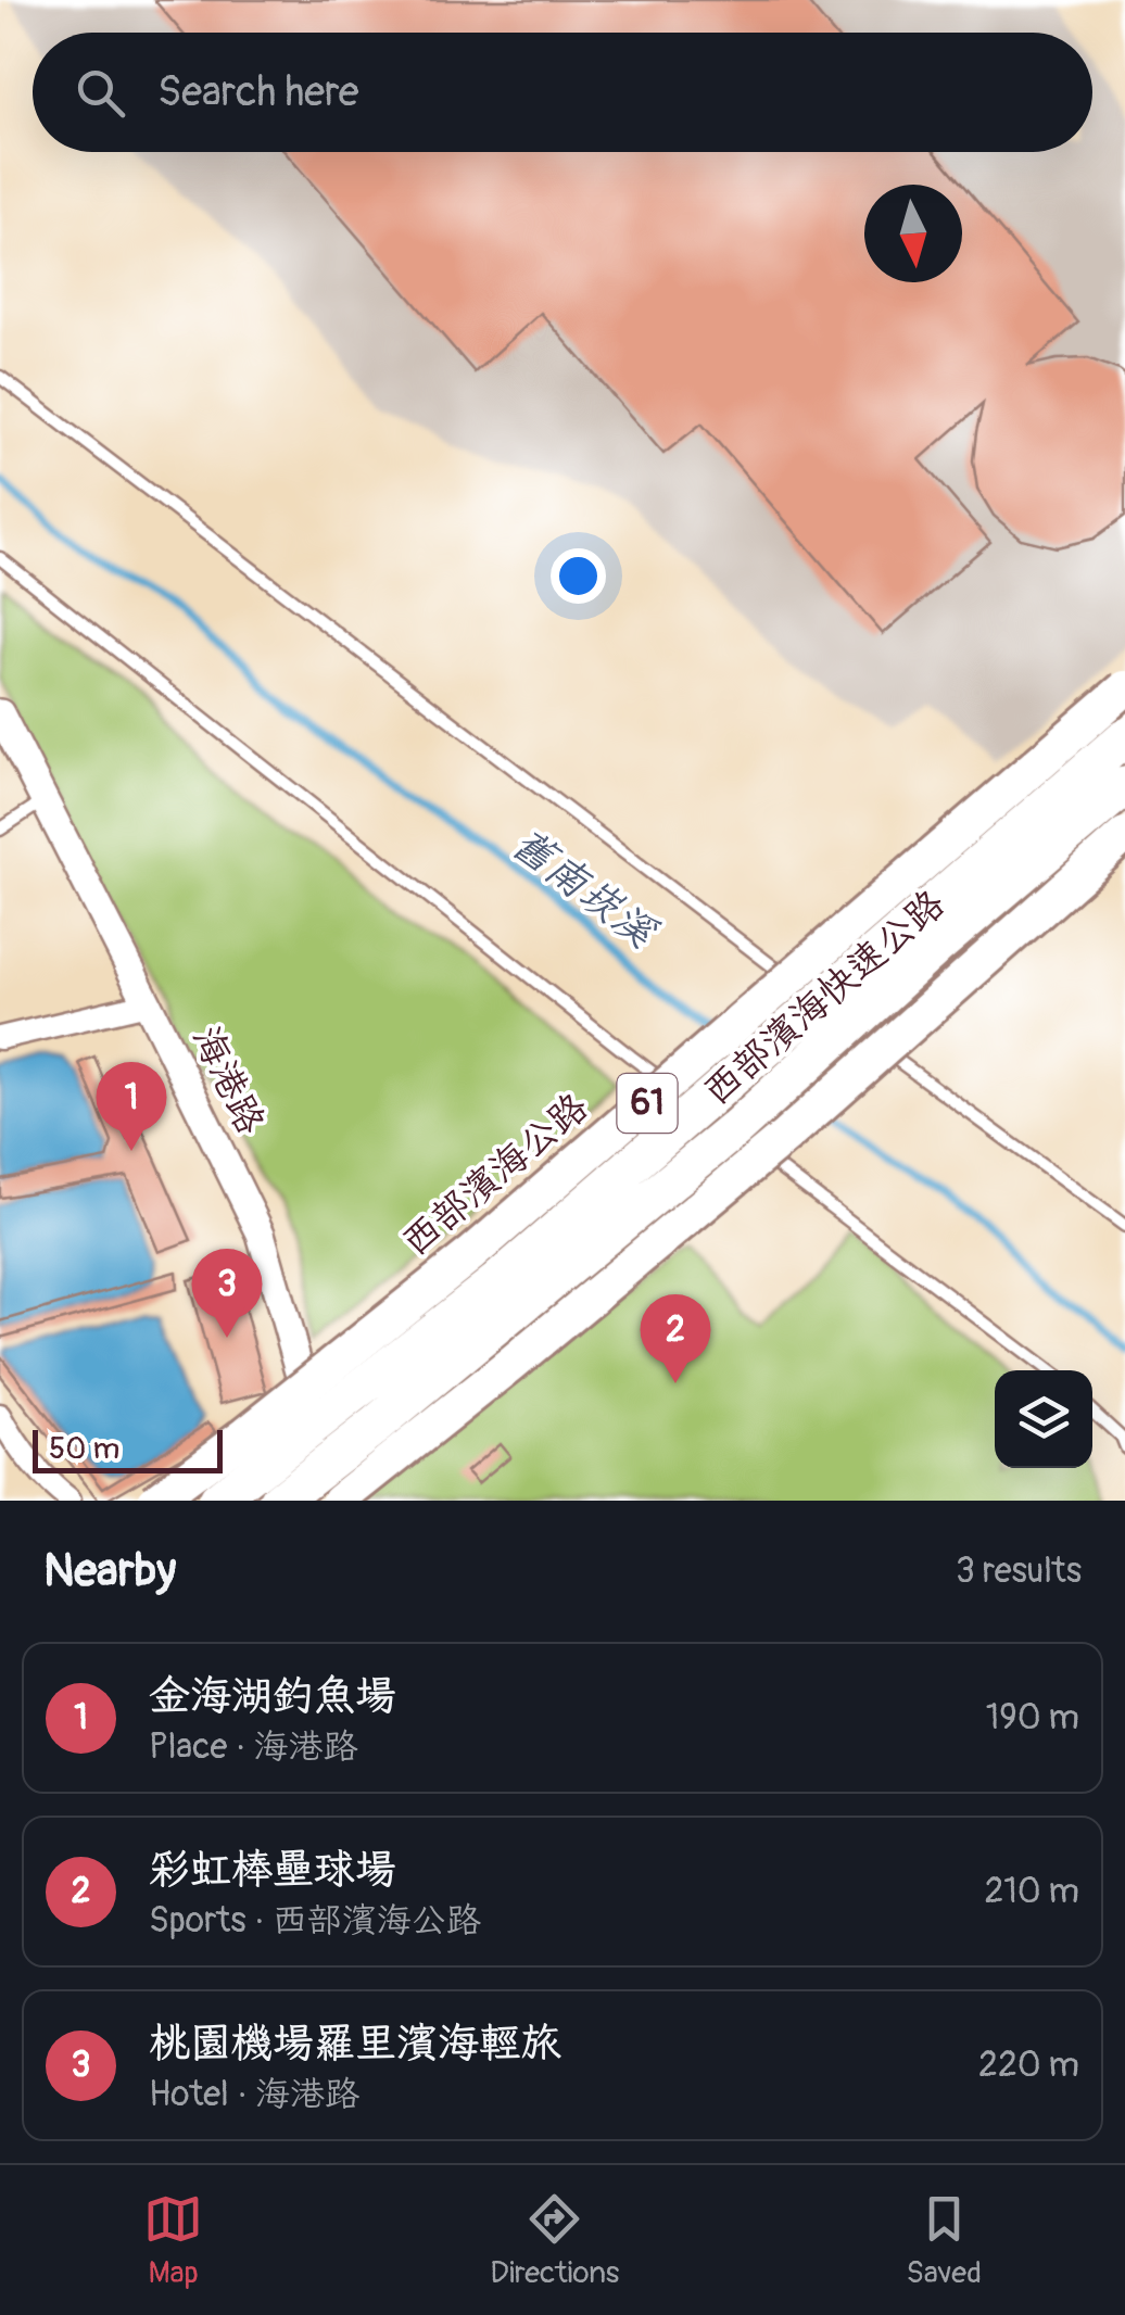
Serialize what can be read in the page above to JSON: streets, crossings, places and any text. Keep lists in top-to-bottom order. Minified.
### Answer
{"streets":{"highway":["西部濱海快速公路","61"],"main road":["西部濱海公路"],"street":["海港路"]},"water":["舊南崁溪"],"scale_bar":"50 m","north":"bottom","page":{"search":"Search here","pins":["1","3","2"],"scale":"50 m","heading":["Nearby","3 results"],"list":[{"mark":"1","name":"金海湖釣魚場","note":"Place · 海港路","value":"190 m"},{"mark":"2","name":"彩虹棒壘球場","note":"Sports · 西部濱海公路","value":"210 m"},{"mark":"3","name":"桃園機場羅里濱海輕旅","note":"Hotel · 海港路","value":"220 m"}],"nav":["Map","Directions","Saved"]}}
